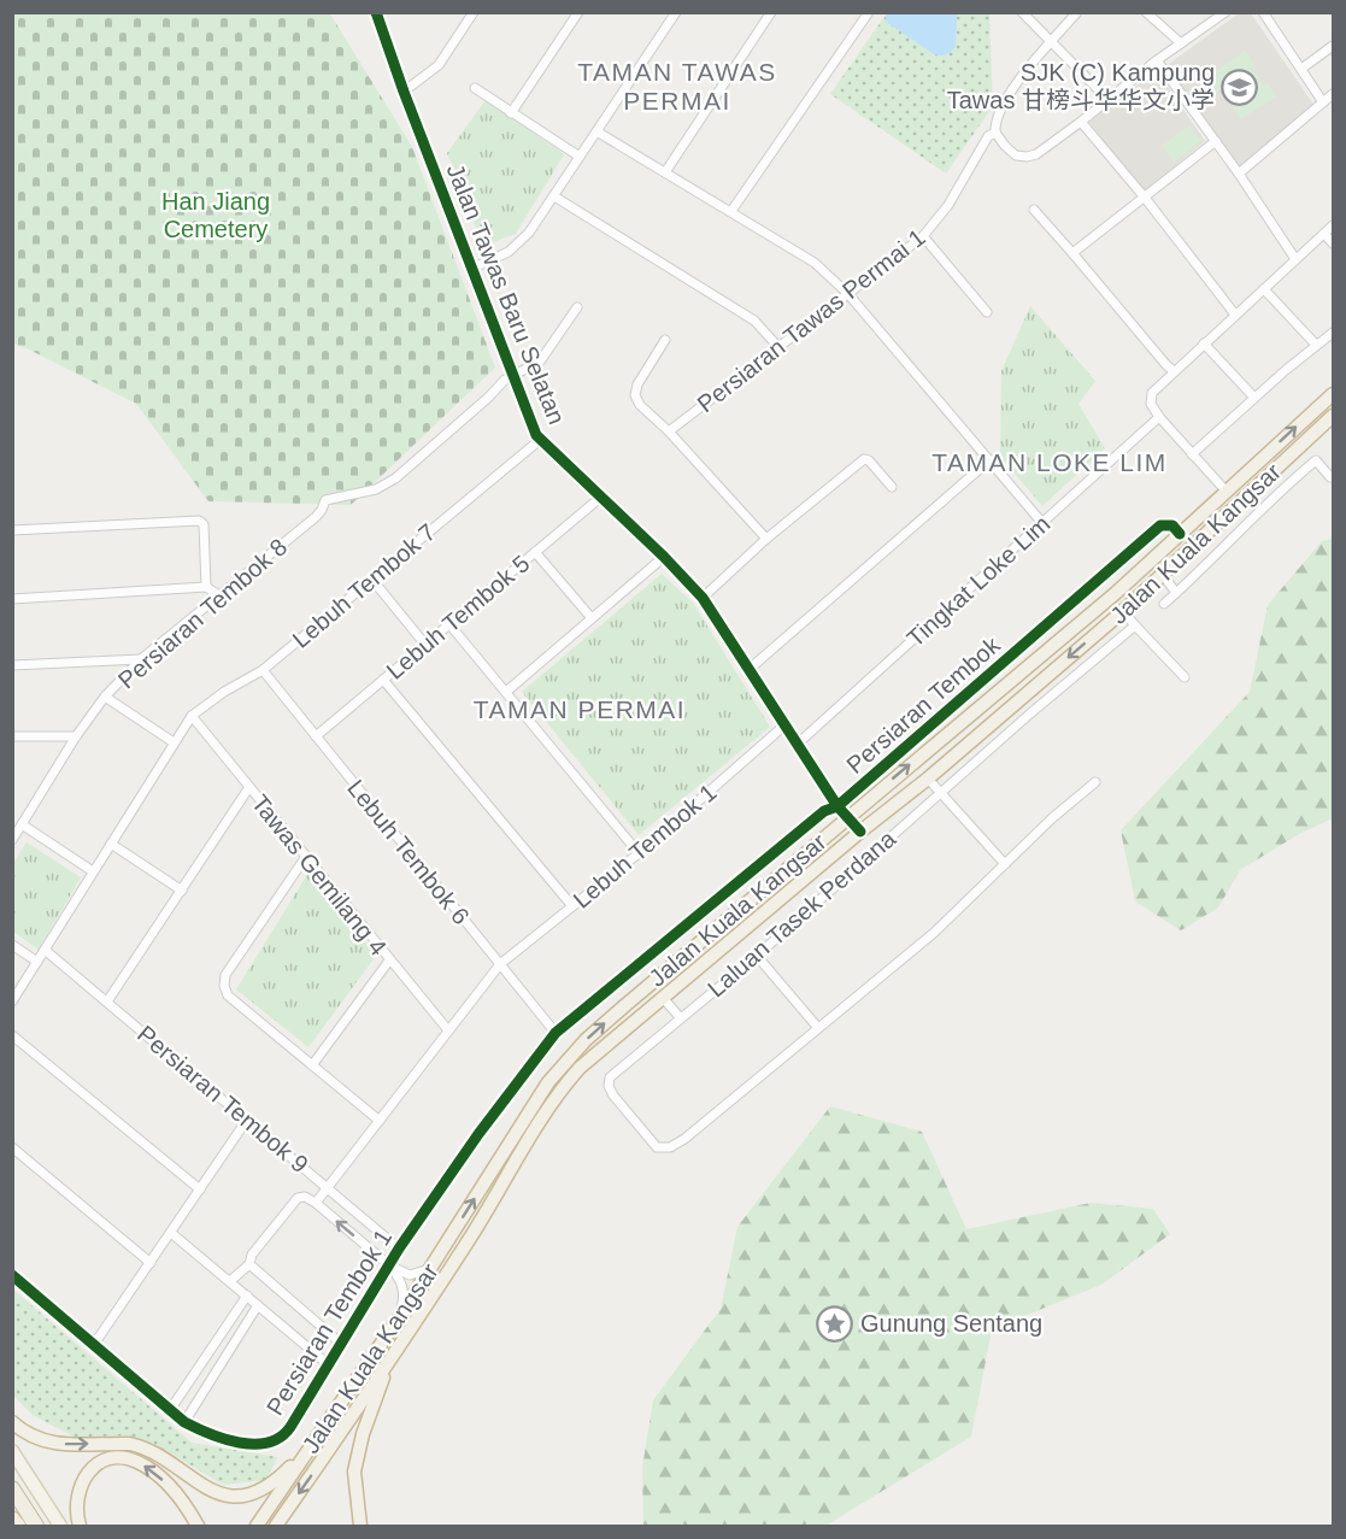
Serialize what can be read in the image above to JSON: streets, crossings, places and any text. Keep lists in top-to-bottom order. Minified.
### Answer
{"streets":{"highway":["Jalan Kuala Kangsar"],"street":["Jalan Tawas Baru Selatan","Persiaran Tawas Permai 1","Tingkat Loke Lim","Lebuh Tembok 7","Persiaran Tembok 8","Lebuh Tembok 5","Persiaran Tembok","Lebuh Tembok 1","Lebuh Tembok 6","Tawas Gemilang 4","Laluan Tasek Perdana","Persiaran Tembok 9","Persiaran Tembok 1"]},"crossings":[["Jalan Tawas Baru Selatan","Jalan Kuala Kangsar"],["Jalan Tawas Baru Selatan","Tingkat Loke Lim"],["Jalan Tawas Baru Selatan","Lebuh Tembok 7"],["Jalan Tawas Baru Selatan","Persiaran Tembok 8"],["Jalan Tawas Baru Selatan","Lebuh Tembok 5"],["Jalan Tawas Baru Selatan","Persiaran Tembok"],["Jalan Tawas Baru Selatan","Lebuh Tembok 1"],["Jalan Kuala Kangsar","Persiaran Tembok"],["Lebuh Tembok 7","Lebuh Tembok 6"],["Lebuh Tembok 7","Tawas Gemilang 4"],["Lebuh Tembok 7","Persiaran Tembok 9"],["Lebuh Tembok 5","Lebuh Tembok 6"],["Persiaran Tembok","Lebuh Tembok 6"],["Persiaran Tembok","Persiaran Tembok 1"],["Lebuh Tembok 1","Lebuh Tembok 6"],["Lebuh Tembok 1","Tawas Gemilang 4"],["Lebuh Tembok 1","Persiaran Tembok 9"],["Lebuh Tembok 6","Persiaran Tembok 1"],["Persiaran Tembok 9","Persiaran Tembok 1"]],"districts":["TAMAN TAWAS PERMAI","TAMAN LOKE LIM","TAMAN PERMAI"],"parks":["Han Jiang Cemetery"],"places":{"school or university":["SJK (C) Kampung Tawas 甘榜斗华华文小学"],"place":["Gunung Sentang"]}}
